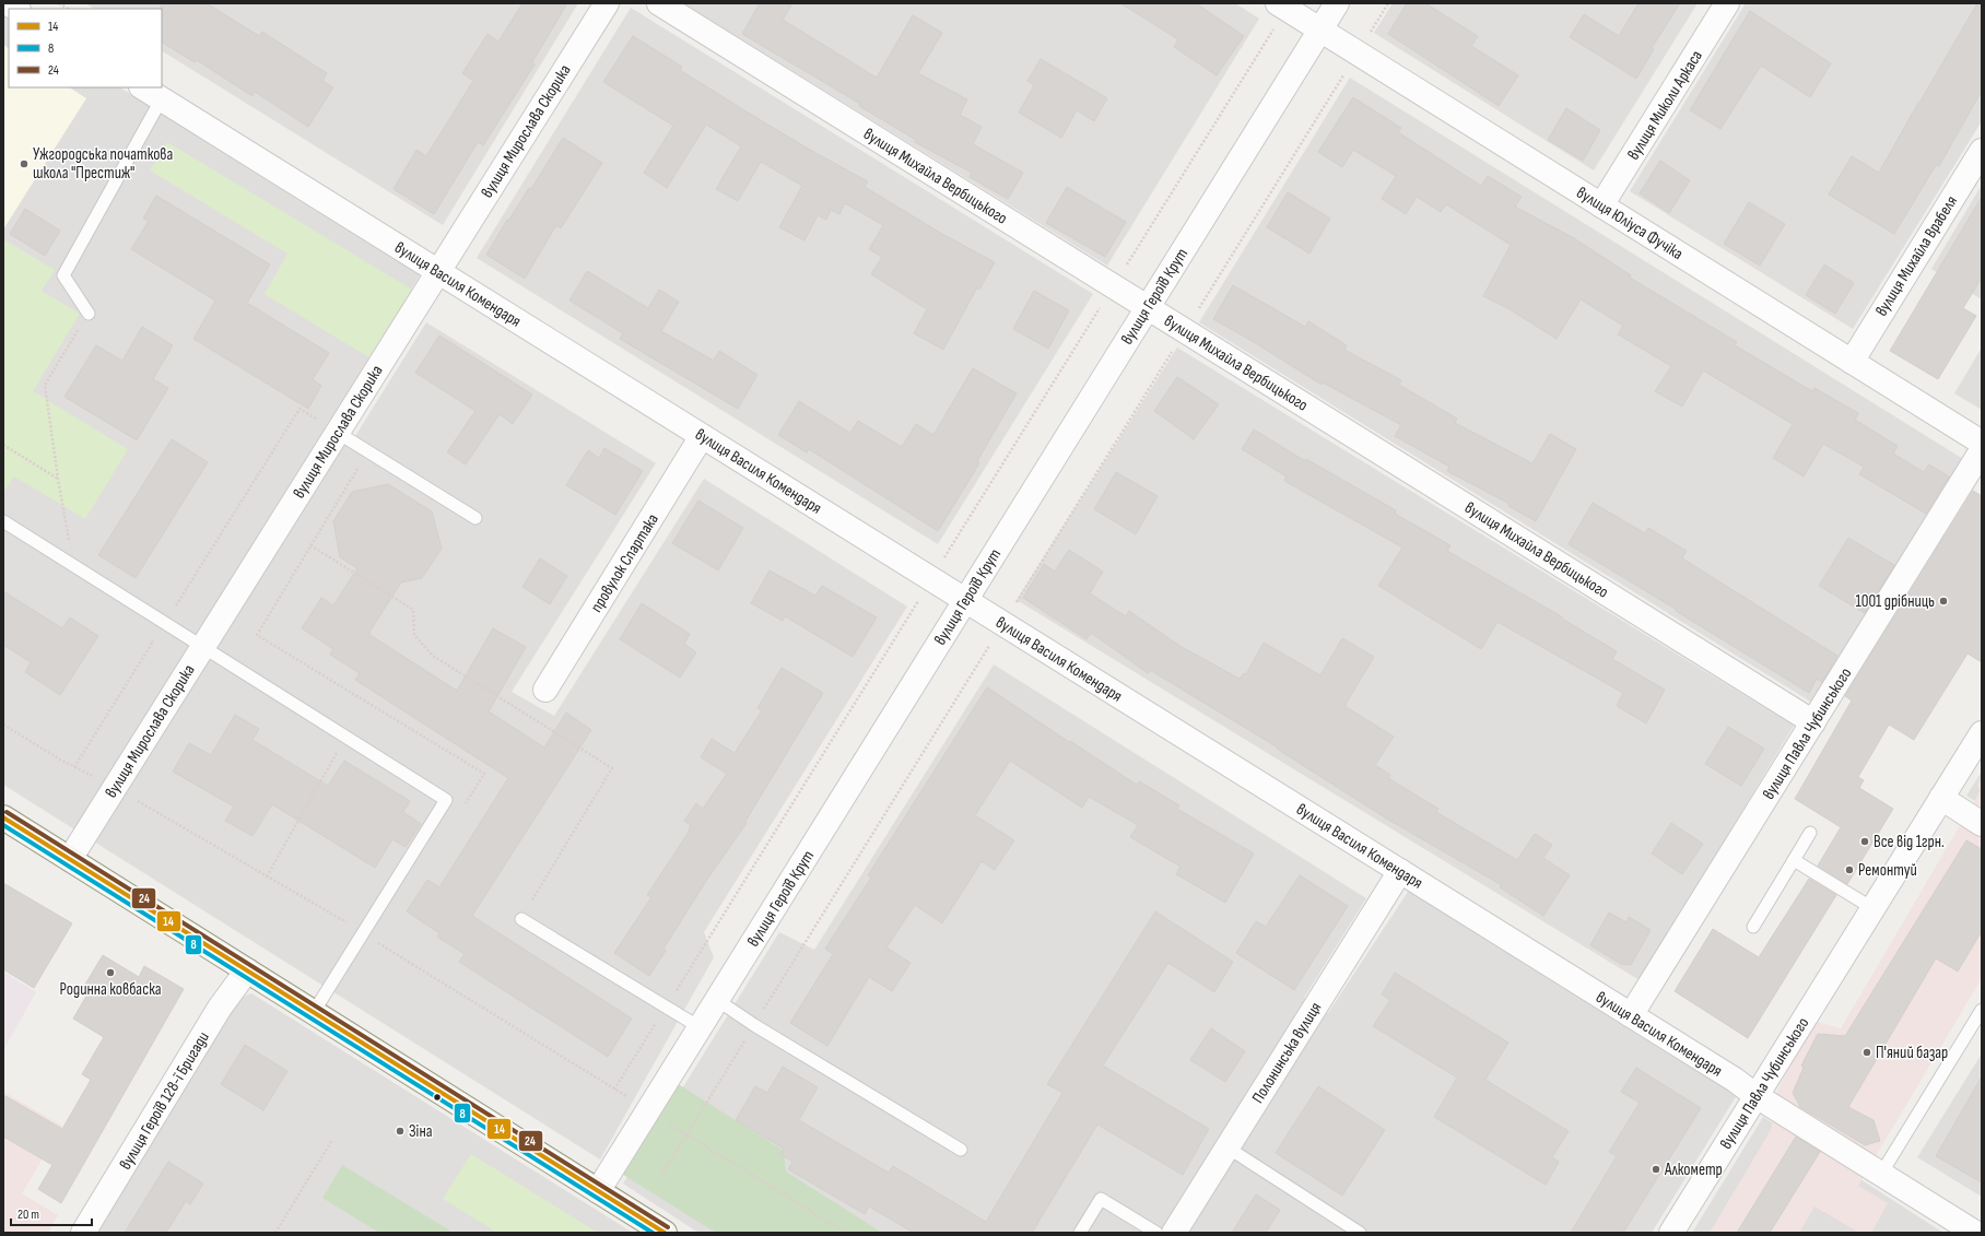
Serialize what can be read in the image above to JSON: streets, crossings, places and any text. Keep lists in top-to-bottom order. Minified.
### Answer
{"streets":{"street":["вулиця Миколи Аркаса","вулиця Мирослава Скорика","вулиця Михайла Вербицького","вулиця Юліуса Фучіка","вулиця Михайла Врабеля","вулиця Василя Комендаря","вулиця Героїв Крут","провулок Спартака","вулиця Павла Чубинського","Полонинська вулиця","вулиця Героїв 128-ї Бригади"]},"crossings":[["вулиця Миколи Аркаса","вулиця Юліуса Фучіка"],["вулиця Мирослава Скорика","вулиця Василя Комендаря"],["вулиця Михайла Вербицького","вулиця Героїв Крут"],["вулиця Михайла Вербицького","вулиця Павла Чубинського"],["вулиця Юліуса Фучіка","вулиця Михайла Врабеля"],["вулиця Юліуса Фучіка","вулиця Героїв Крут"],["вулиця Василя Комендаря","вулиця Героїв Крут"],["вулиця Василя Комендаря","провулок Спартака"],["вулиця Василя Комендаря","вулиця Павла Чубинського"],["вулиця Василя Комендаря","Полонинська вулиця"]],"places":["Ужгородська початкова школа \"Престиж\"","1001 дрібниць","Все від 1грн.","Ремонтуй","Родинна ковбаска","П'яний базар","Зіна","Алкометр"],"lines":["transit line 24","transit line 14","transit line 8"],"legend":["14","8","24"],"scale_bar":"20 m"}
